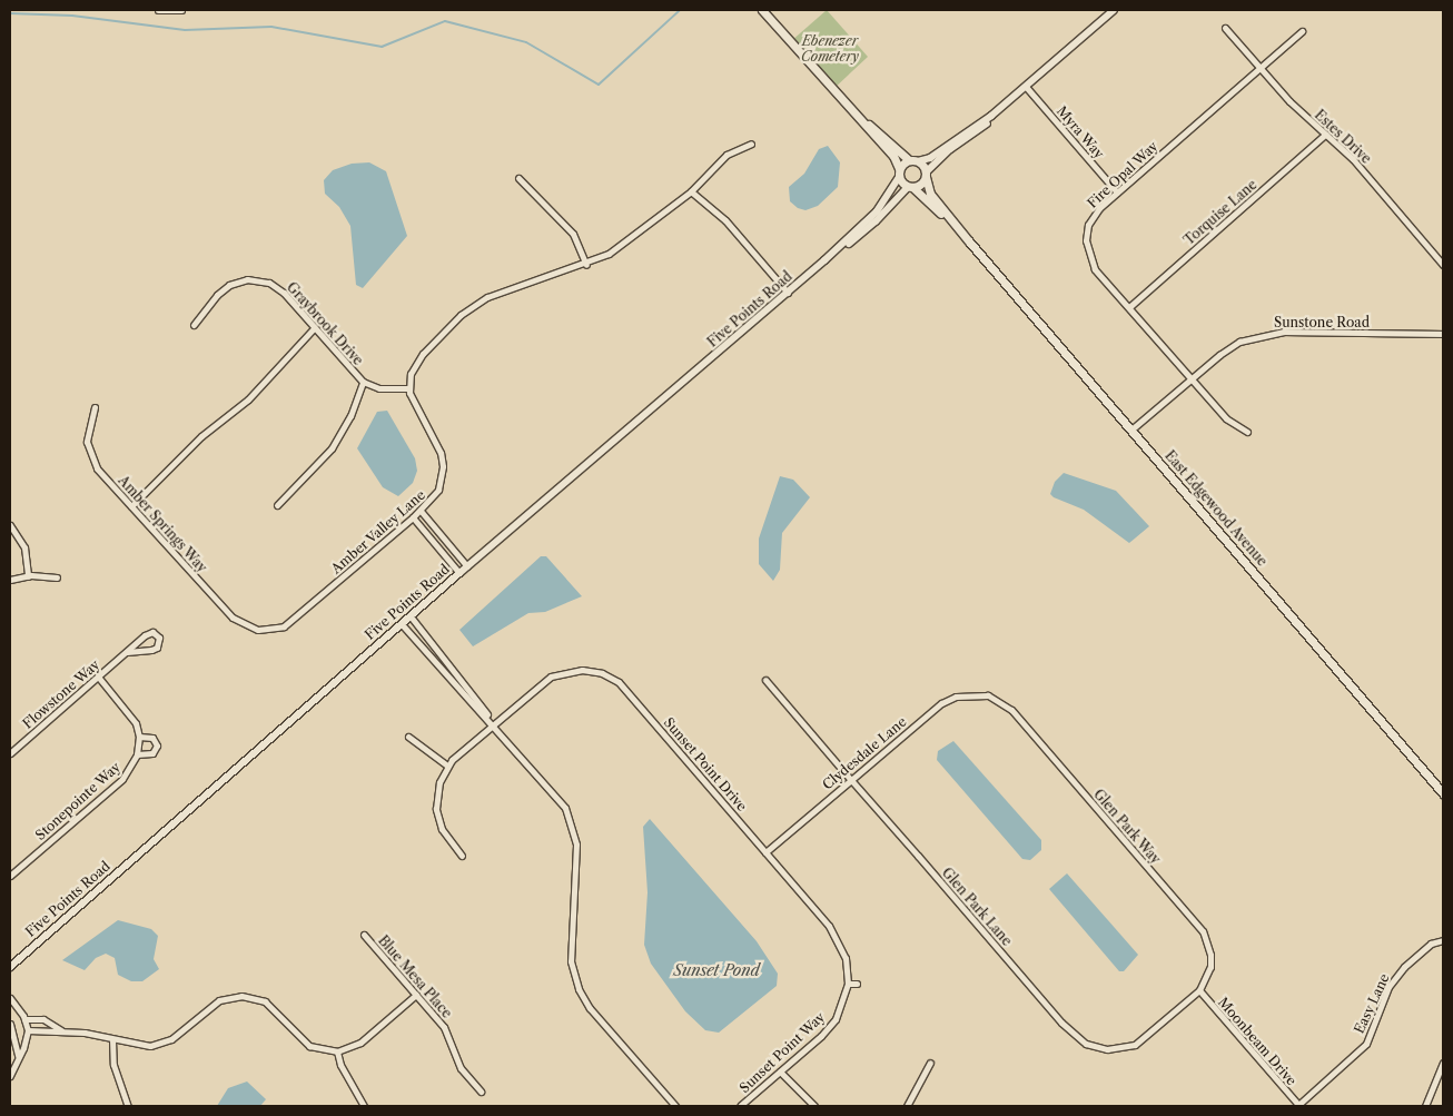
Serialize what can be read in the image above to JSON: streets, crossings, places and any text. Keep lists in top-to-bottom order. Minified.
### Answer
{"streets":{"main road":["East Edgewood Avenue"],"street":["Myra Way","Estes Drive","Fire Opal Way","Torquise Lane","Five Points Road","Sunstone Road","Graybrook Drive","Amber Springs Way","Amber Valley Lane","Flowstone Way","Clydesdale Lane","Sunset Point Drive","Stonepointe Way","Glen Park Way","Glen Park Lane","Blue Mesa Place","Easy Lane","Moonbeam Drive","Sunset Point Way"]},"crossings":[["Myra Way","Fire Opal Way"],["Estes Drive","Fire Opal Way"],["Estes Drive","Torquise Lane"],["Fire Opal Way","Torquise Lane"],["Fire Opal Way","Sunstone Road"],["Sunstone Road","East Edgewood Avenue"],["Graybrook Drive","Amber Valley Lane"],["Amber Springs Way","Amber Valley Lane"],["Clydesdale Lane","Sunset Point Drive"],["Clydesdale Lane","Glen Park Way"],["Clydesdale Lane","Glen Park Lane"],["Sunset Point Drive","Sunset Point Way"],["Glen Park Way","Glen Park Lane"],["Glen Park Way","Moonbeam Drive"],["Glen Park Lane","Moonbeam Drive"],["Easy Lane","Moonbeam Drive"]],"water":["Sunset Pond"],"parks":["Ebenezer Cometery"]}
